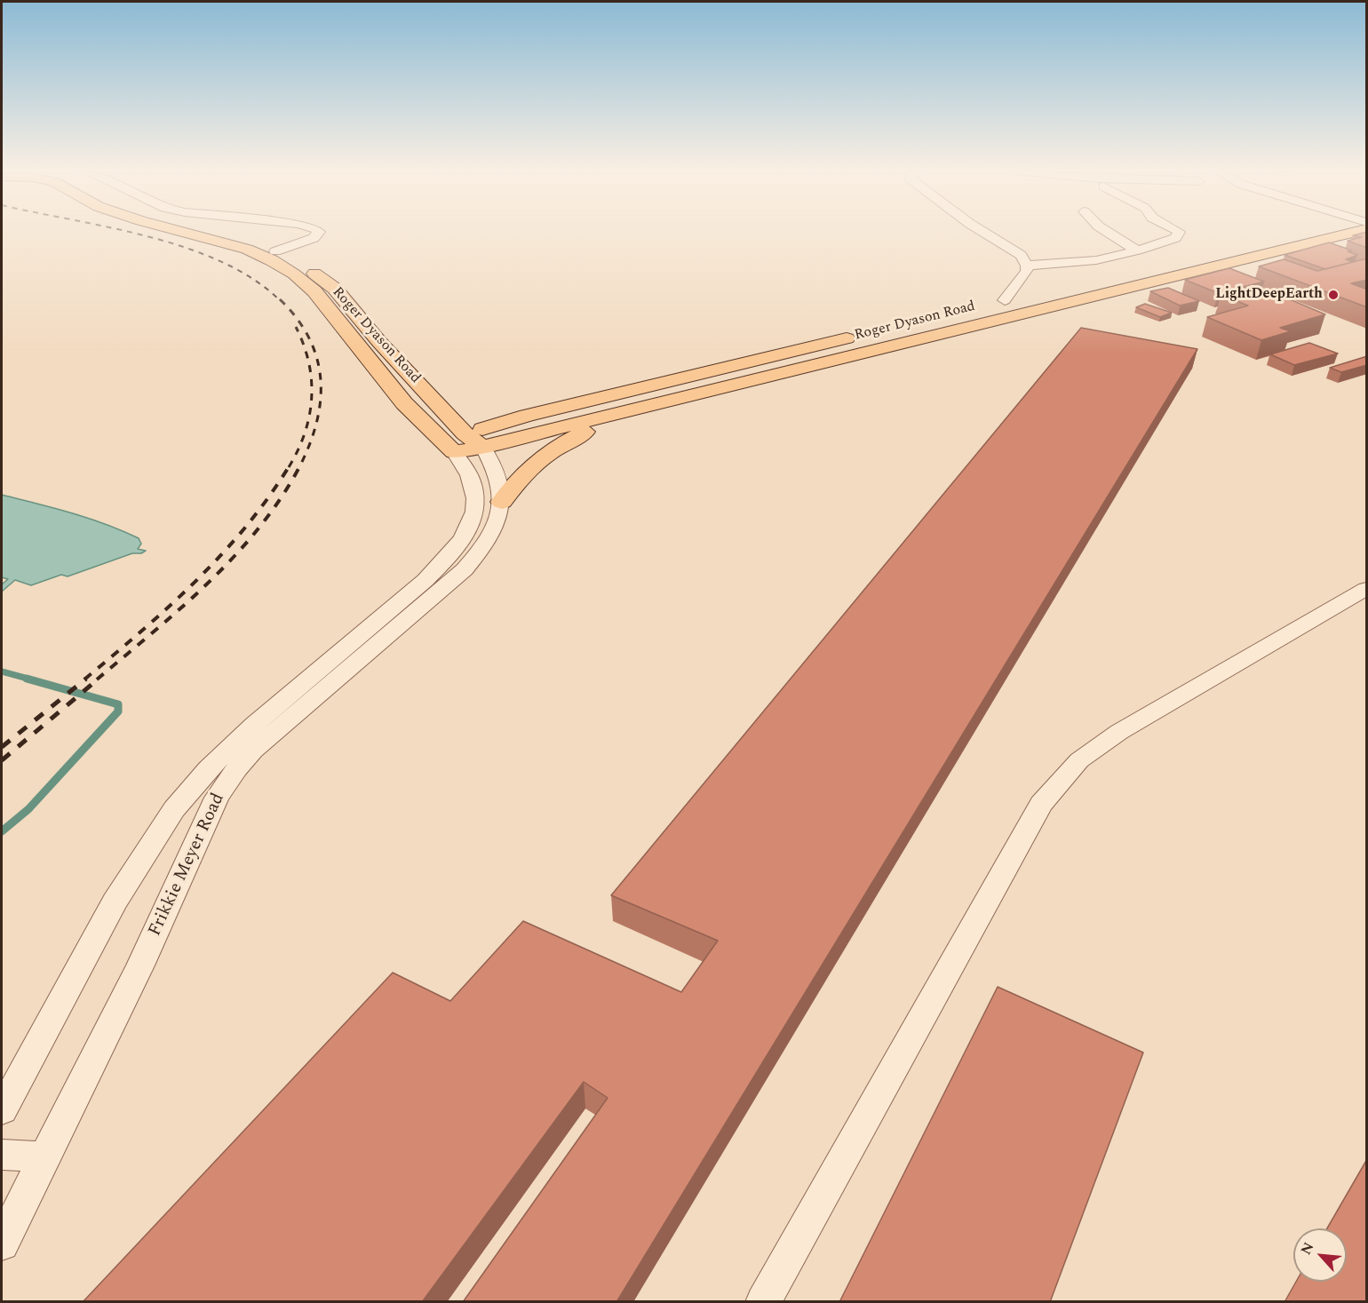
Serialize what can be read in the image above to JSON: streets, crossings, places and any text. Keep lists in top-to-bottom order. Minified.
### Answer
{"streets":{"main road":["Roger Dyason Road"],"street":["Frikkie Meyer Road"]},"crossings":[["Roger Dyason Road","Frikkie Meyer Road"]],"places":["LightDeepEarth"],"north":"top left"}
